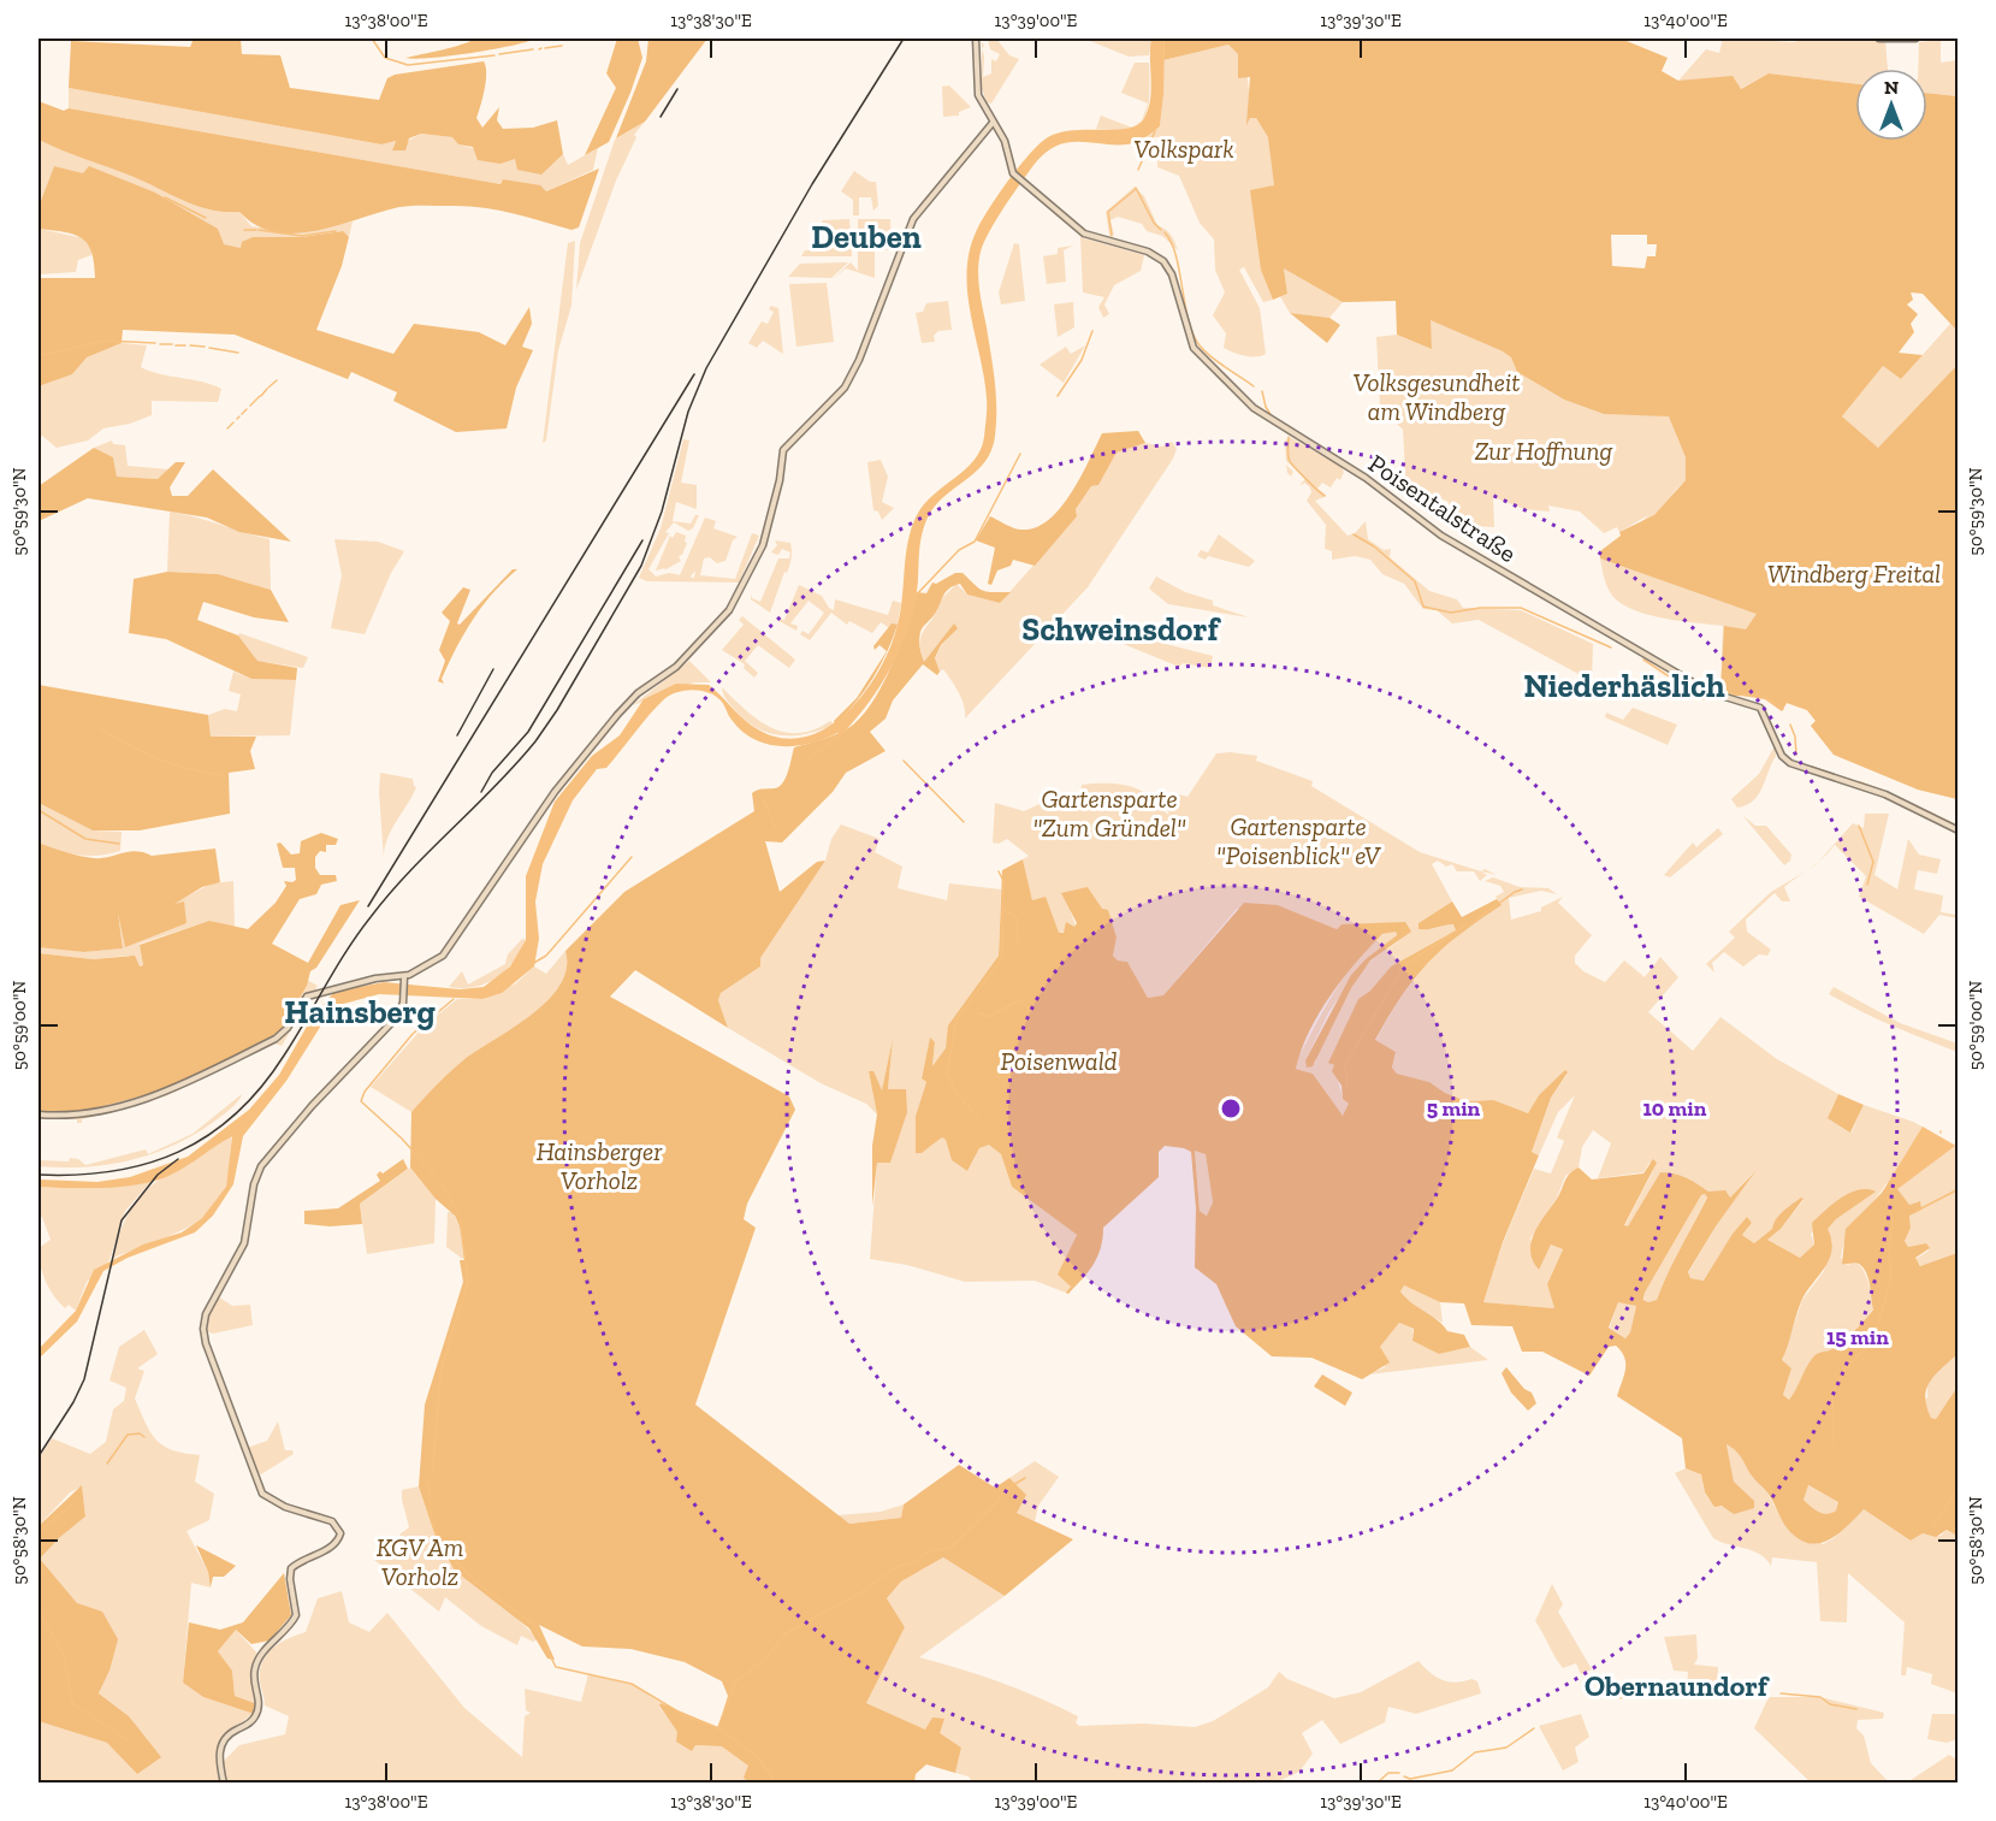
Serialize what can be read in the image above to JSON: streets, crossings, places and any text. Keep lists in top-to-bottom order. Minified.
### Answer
{"streets":{"main road":["Poisentalstraße"]},"districts":["Deuben","Schweinsdorf","Niederhäslich","Hainsberg","Obernaundorf"],"parks":["Volkspark","Volksgesundheit am Windberg","Zur Hoffnung","Windberg Freital","Gartensparte \"Zum Gründel\"","Gartensparte \"Poisenblick\" eV","Poisenwald","Hainsberger Vorholz","KGV Am Vorholz"],"north":"top","coordinates":["13°38'00\"E","13°38'30\"E","13°39'00\"E","13°39'30\"E","13°40'00\"E","50°59'30\"N","50°59'00\"N","50°58'30\"N"],"rings":["5 min","10 min","15 min"]}
